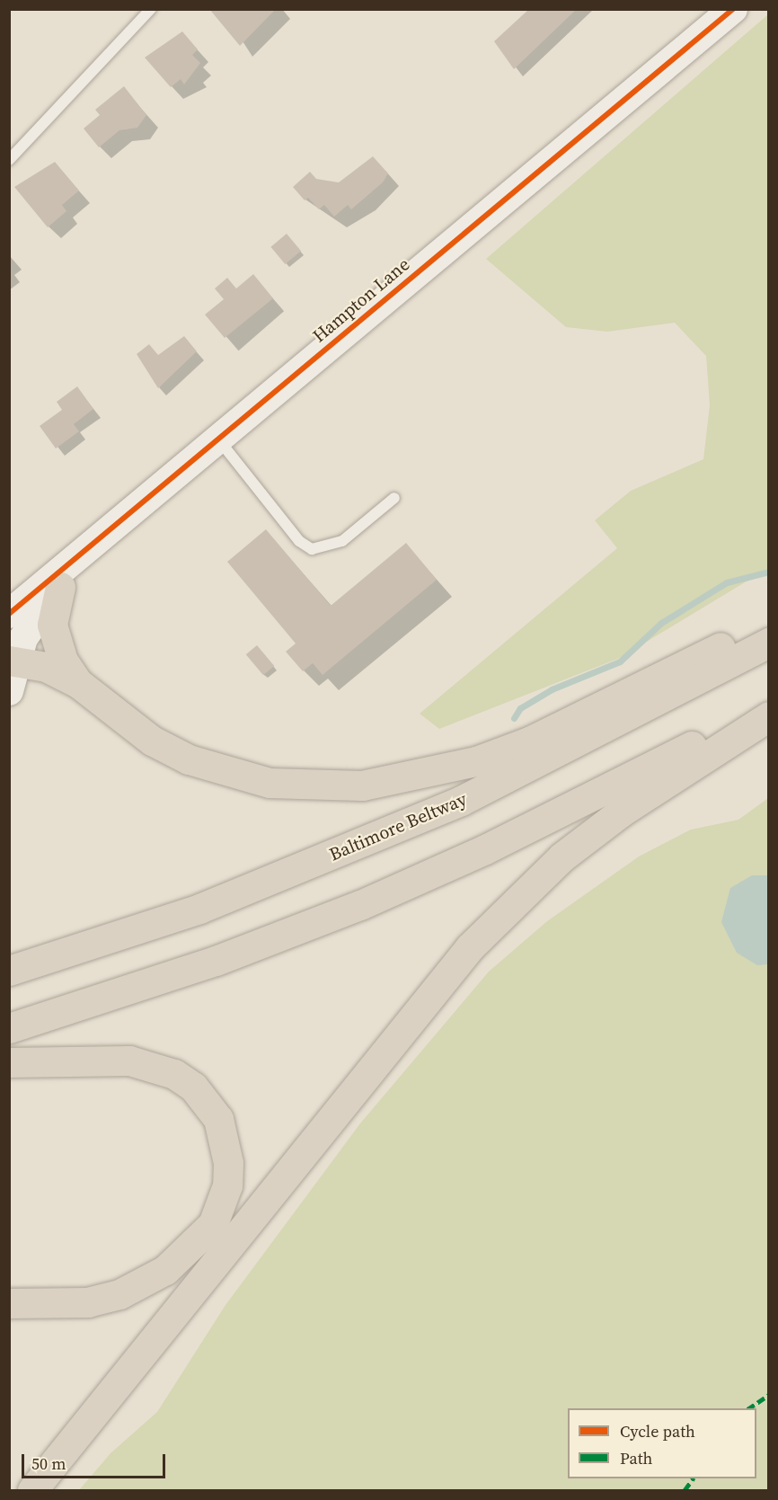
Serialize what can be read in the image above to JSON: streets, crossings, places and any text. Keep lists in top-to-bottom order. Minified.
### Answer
{"streets":{"highway":["Baltimore Beltway"],"street":["Hampton Lane"]},"legend":["Cycle path","Path"],"scale_bar":"50 m"}
